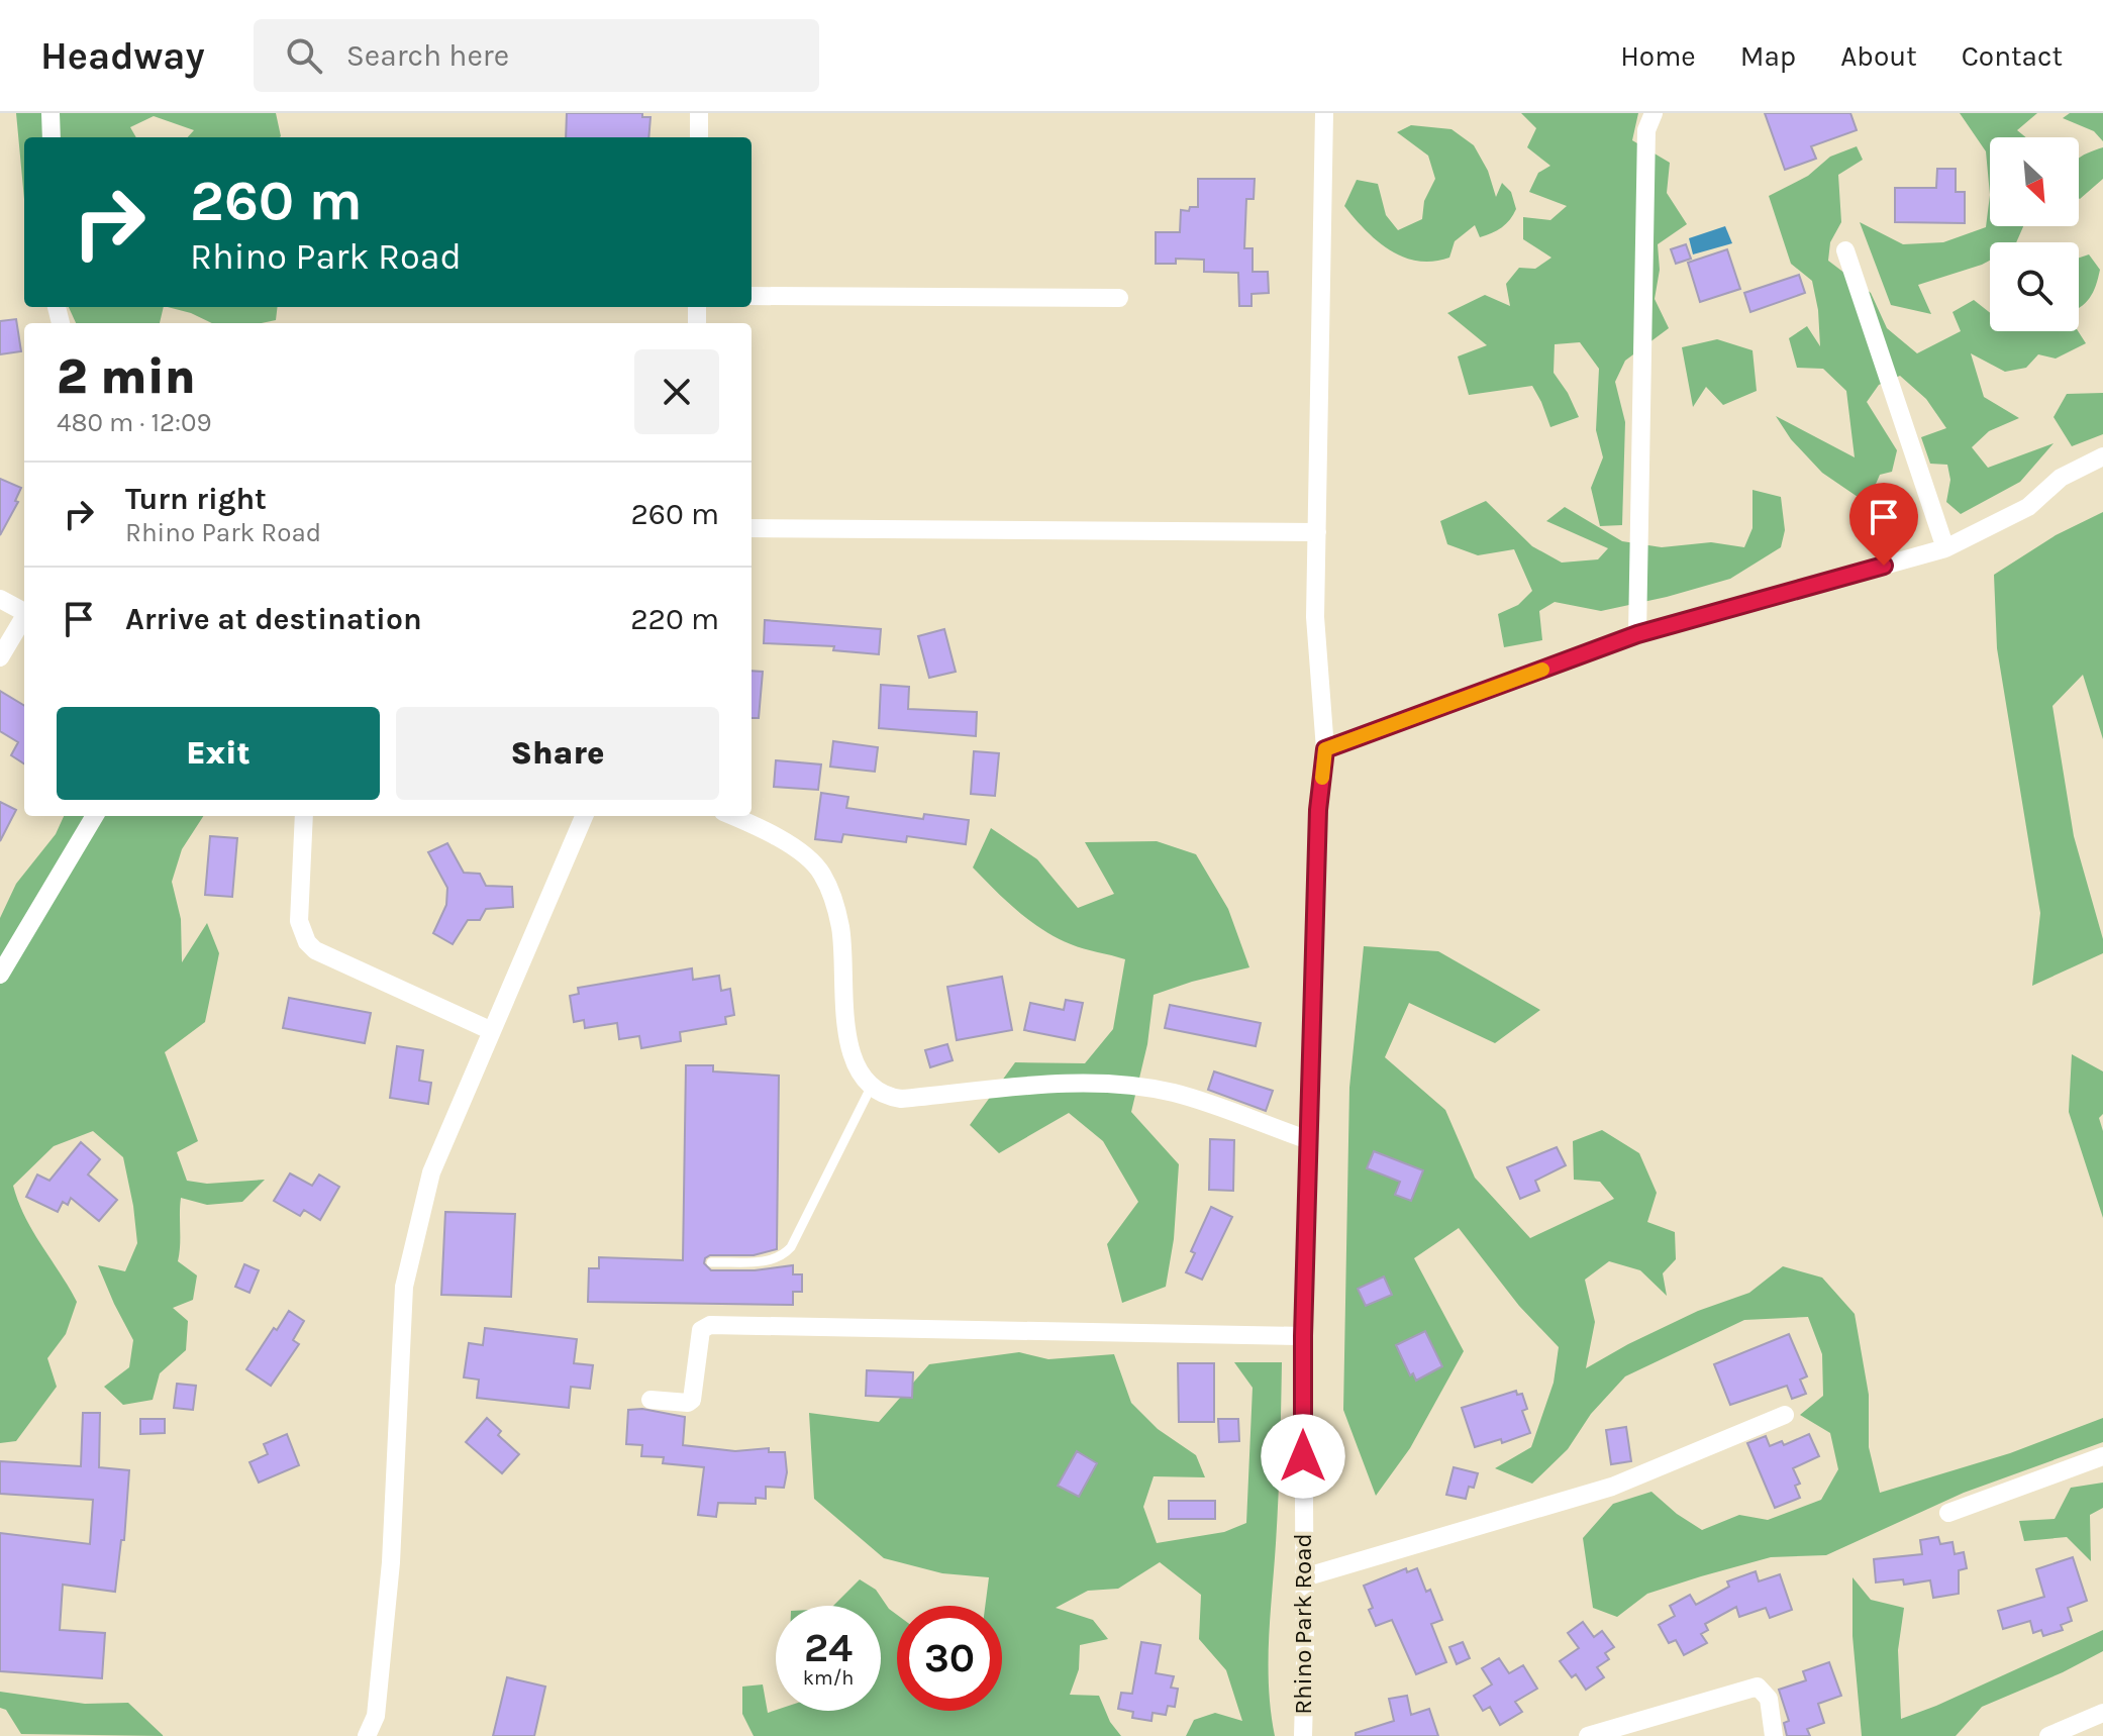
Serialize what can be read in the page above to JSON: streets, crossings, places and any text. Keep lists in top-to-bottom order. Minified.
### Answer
{"streets":{"street":["Rhino Park Road"]},"north":"bottom right","page":{"header":"Headway","search":"Search here","nav":["Home","Map","About","Contact"],"turn":["260 m","Rhino Park Road"],"heading":["2 min","480 m · 12:09"],"list":[{"name":"Turn right","note":"Rhino Park Road","value":"260 m"},{"name":"Arrive at destination","value":"220 m"}],"buttons":["Exit","Share"],"speed":"24 km/h","limit":"30"}}
